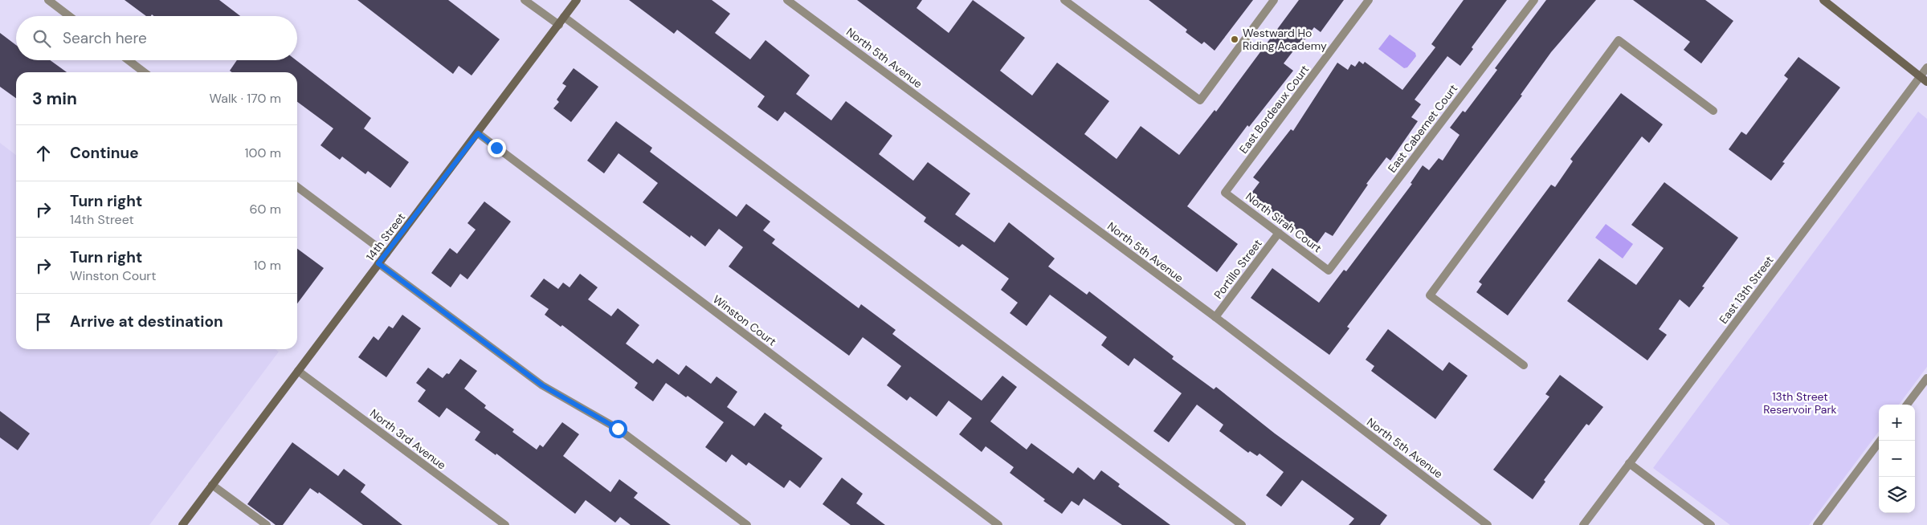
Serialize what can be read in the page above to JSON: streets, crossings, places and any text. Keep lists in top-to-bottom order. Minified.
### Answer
{"streets":{"street":["North 5th Avenue","East Bordeaux Court","East Cabernet Court","North Sirah Court","14th Street","Portillo Street","East 13th Street","Winston Court","North 3rd Avenue"]},"crossings":[["North 5th Avenue","Portillo Street"],["East Bordeaux Court","North Sirah Court"],["East Cabernet Court","North Sirah Court"],["North Sirah Court","Portillo Street"],["14th Street","Winston Court"],["14th Street","North 3rd Avenue"]],"parks":["13th Street Reservoir Park"],"places":["Westward Ho Riding Academy"],"page":{"search":"Search here","heading":["3 min","Walk · 170 m"],"list":[["Continue","100 m"],["Turn right","14th Street","60 m"],["Turn right","Winston Court","10 m"],"Arrive at destination"],"map_buttons":["+","−"]}}
